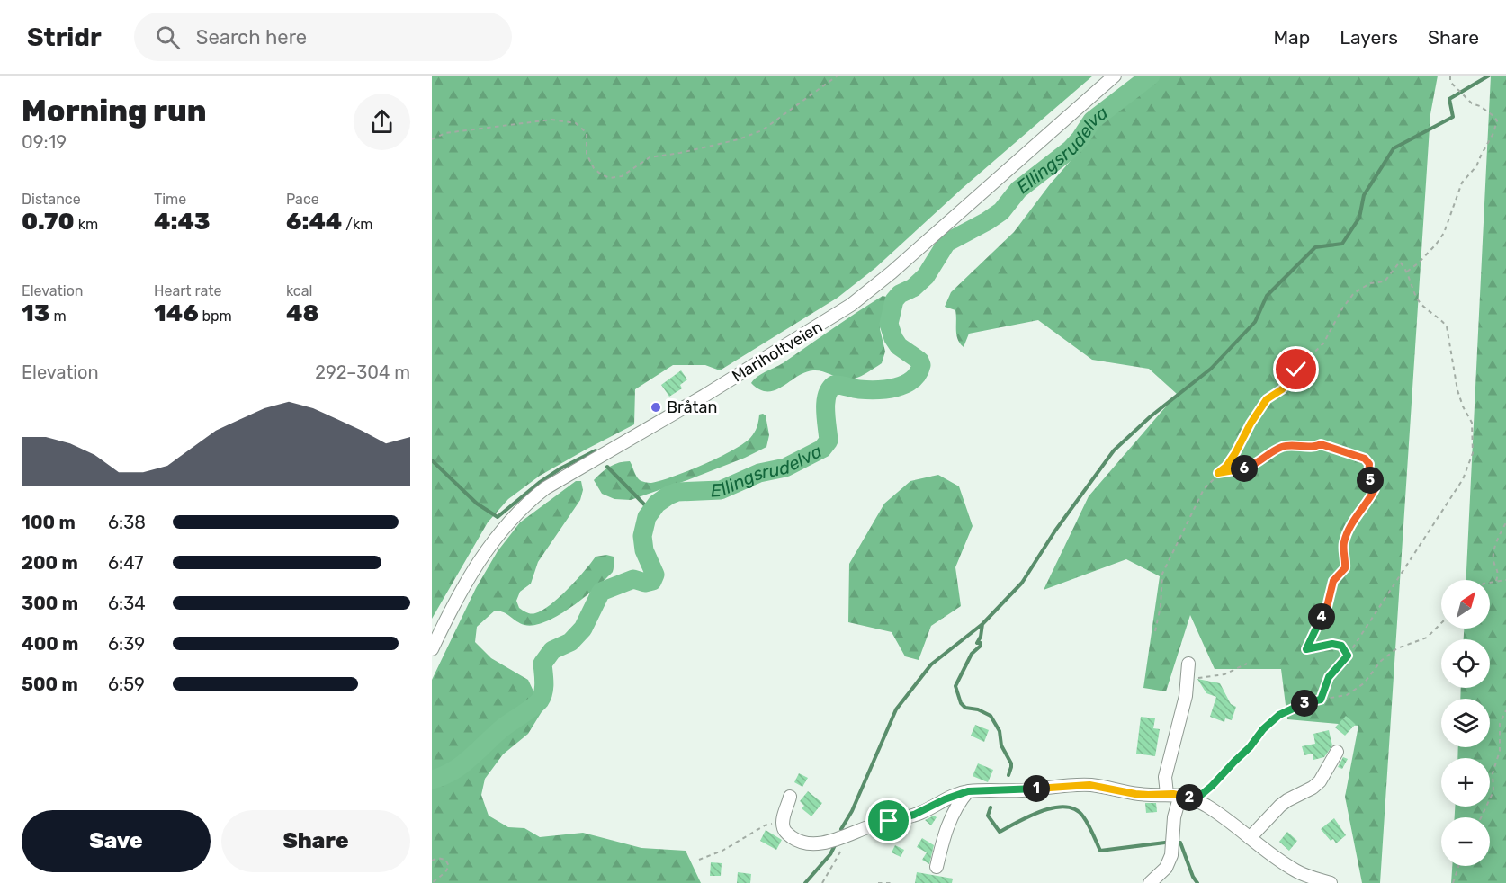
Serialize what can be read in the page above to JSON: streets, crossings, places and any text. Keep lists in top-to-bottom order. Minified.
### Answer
{"streets":{"street":["Mariholtveien"]},"water":["Ellingsrudelva"],"places":["Bråtan"],"north":"top right","page":{"header":"Stridr","search":"Search here","nav":["Map","Layers","Share"],"heading":["Morning run","09:19"],"stats":[["Distance","0.70 km"],["Time","4:43"],["Pace","6:44 /km"],["Elevation","13 m"],["Heart rate","146 bpm"],["kcal","48"]],"chart":["Elevation","292–304 m"],"pins":["6","5","4","3","1","2"],"list":[{"name":"100 m","note":"6:38"},{"name":"200 m","note":"6:47"},{"name":"300 m","note":"6:34"},{"name":"400 m","note":"6:39"},{"name":"500 m","note":"6:59"}],"map_buttons":["+","−"],"buttons":["Save","Share"]}}
